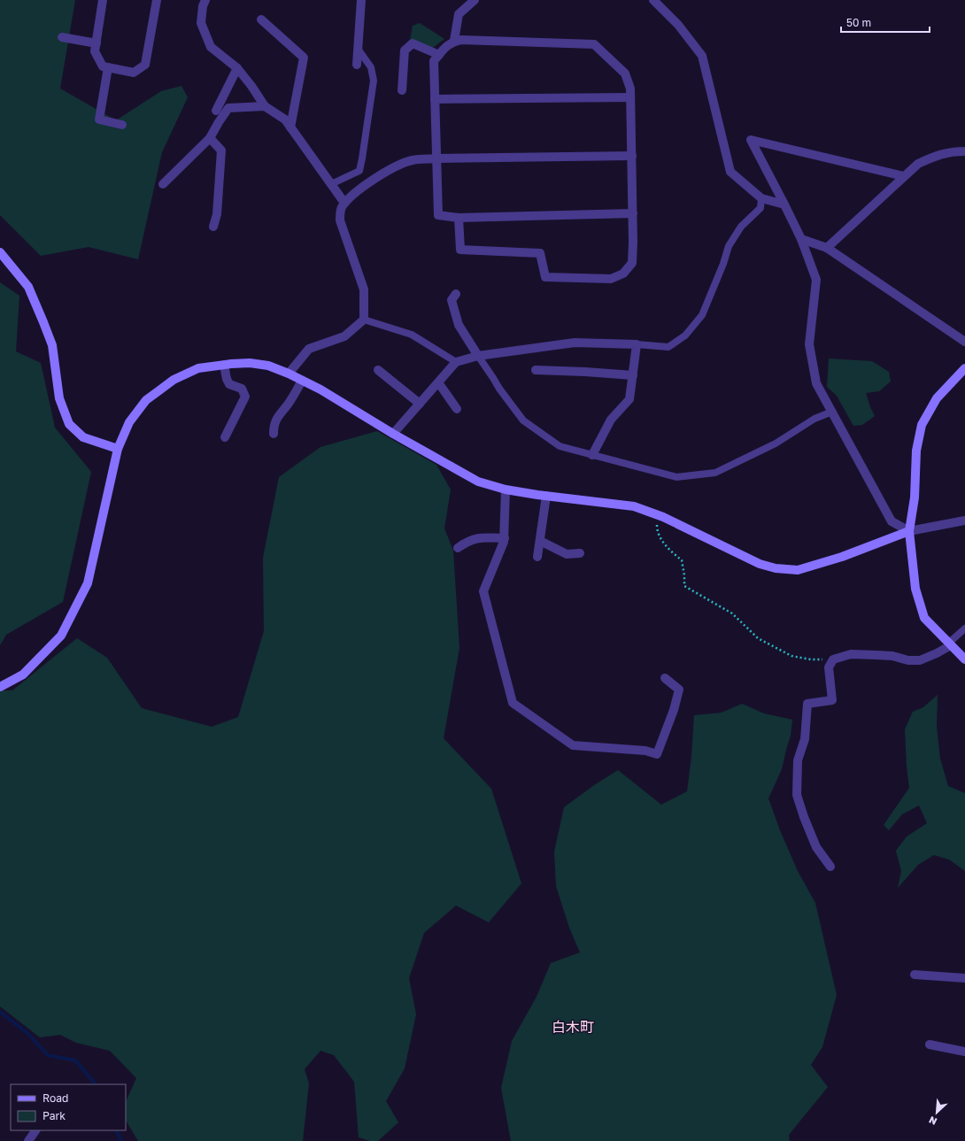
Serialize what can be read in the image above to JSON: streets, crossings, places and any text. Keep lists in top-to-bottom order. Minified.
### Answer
{"districts":["白木町"],"legend":["Road","Park"],"scale_bar":"50 m","north":"bottom left"}
